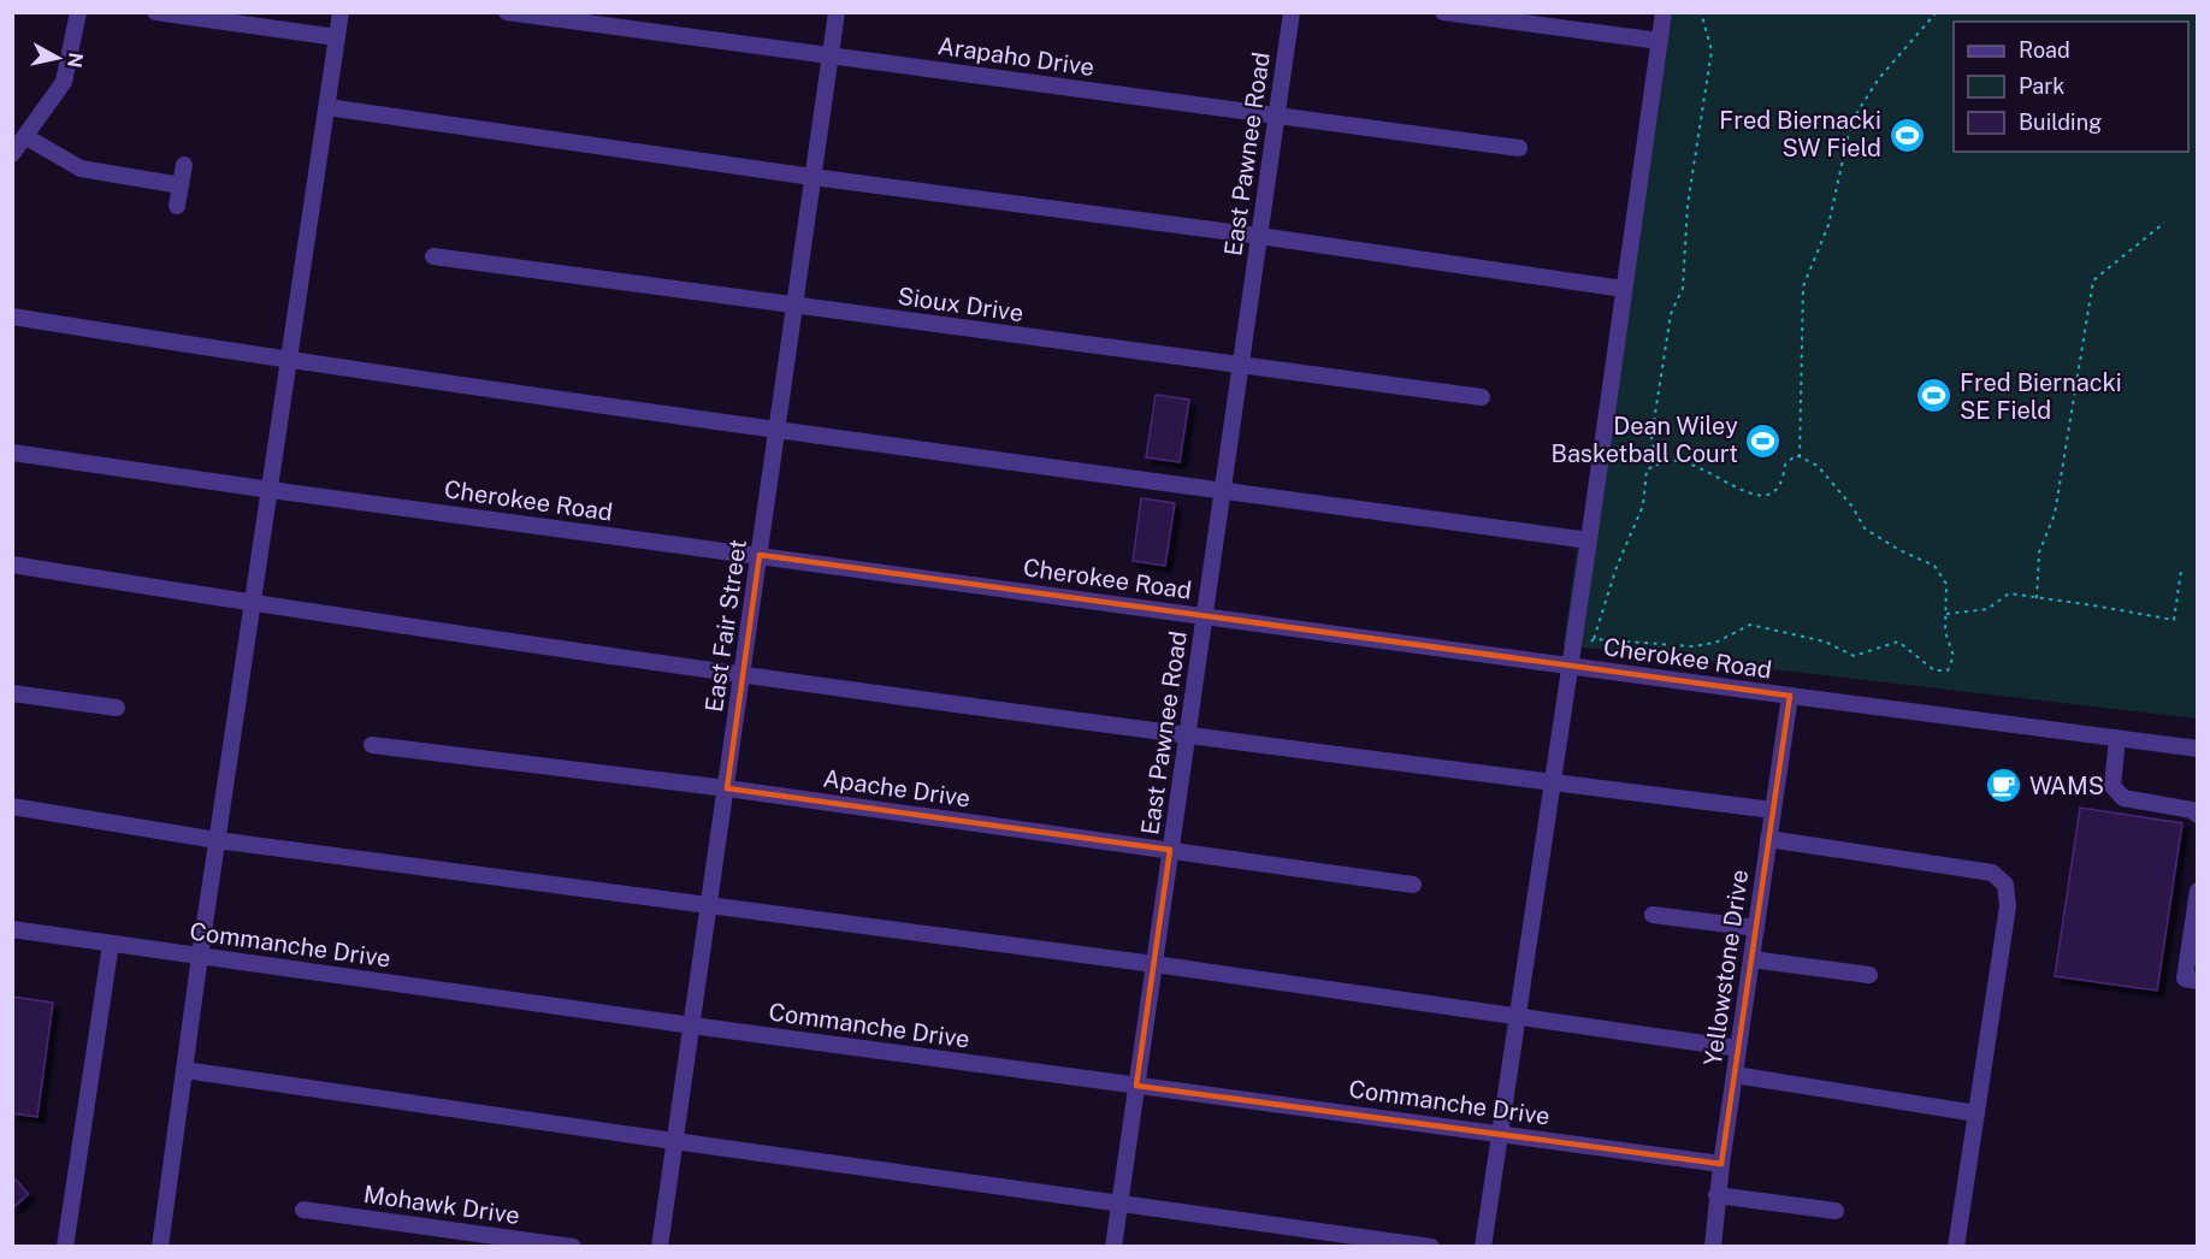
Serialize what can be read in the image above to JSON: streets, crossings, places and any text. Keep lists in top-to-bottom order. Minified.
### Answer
{"streets":{"street":["Arapaho Drive","East Pawnee Road","Sioux Drive","Cherokee Road","East Fair Street","Apache Drive","Commanche Drive","Yellowstone Drive","Mohawk Drive"]},"crossings":[["Arapaho Drive","East Pawnee Road"],["Arapaho Drive","East Fair Street"],["East Pawnee Road","Sioux Drive"],["East Pawnee Road","Cherokee Road"],["East Pawnee Road","Apache Drive"],["East Pawnee Road","Commanche Drive"],["Sioux Drive","East Fair Street"],["Cherokee Road","East Fair Street"],["Cherokee Road","Yellowstone Drive"],["East Fair Street","Apache Drive"],["East Fair Street","Commanche Drive"],["Commanche Drive","Yellowstone Drive"]],"places":{"sports":["Fred Biernacki SW Field","Fred Biernacki SE Field","Dean Wiley Basketball Court"],"cafe":["WAMS"]},"legend":["Road","Park","Building"],"north":"right"}
